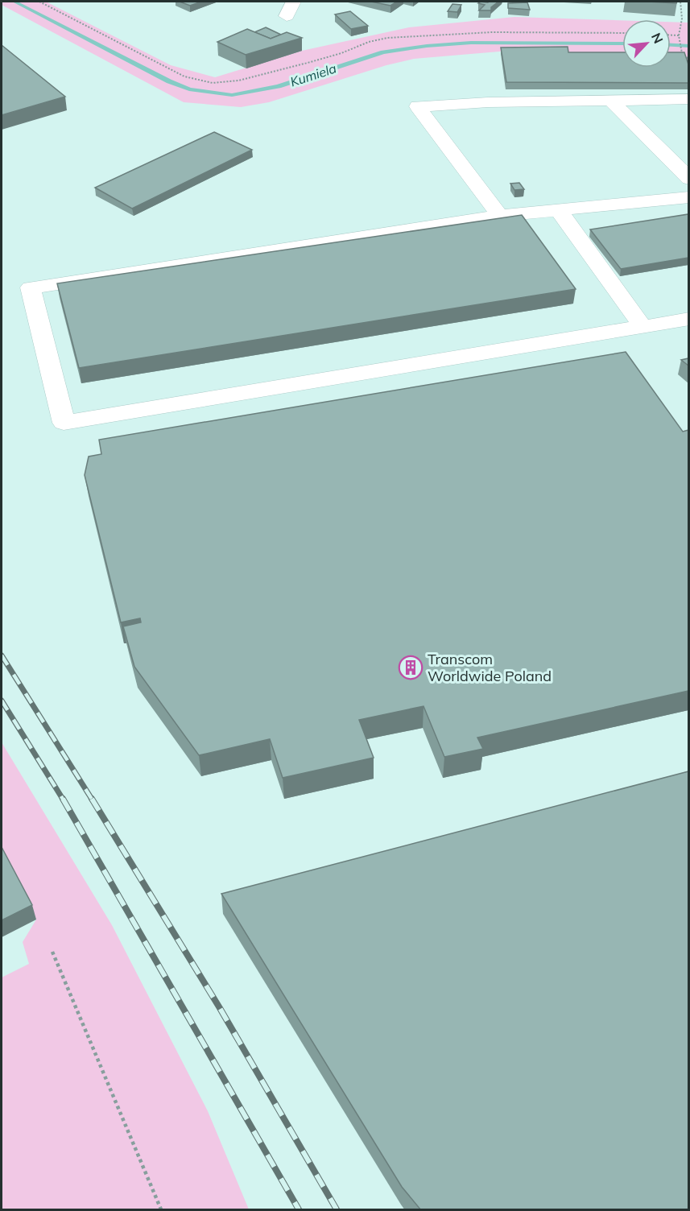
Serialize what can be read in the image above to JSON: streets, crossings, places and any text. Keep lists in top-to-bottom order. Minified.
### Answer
{"water":["Kumiela"],"places":{"building":["Transcom Worldwide Poland"]},"north":"top right"}
